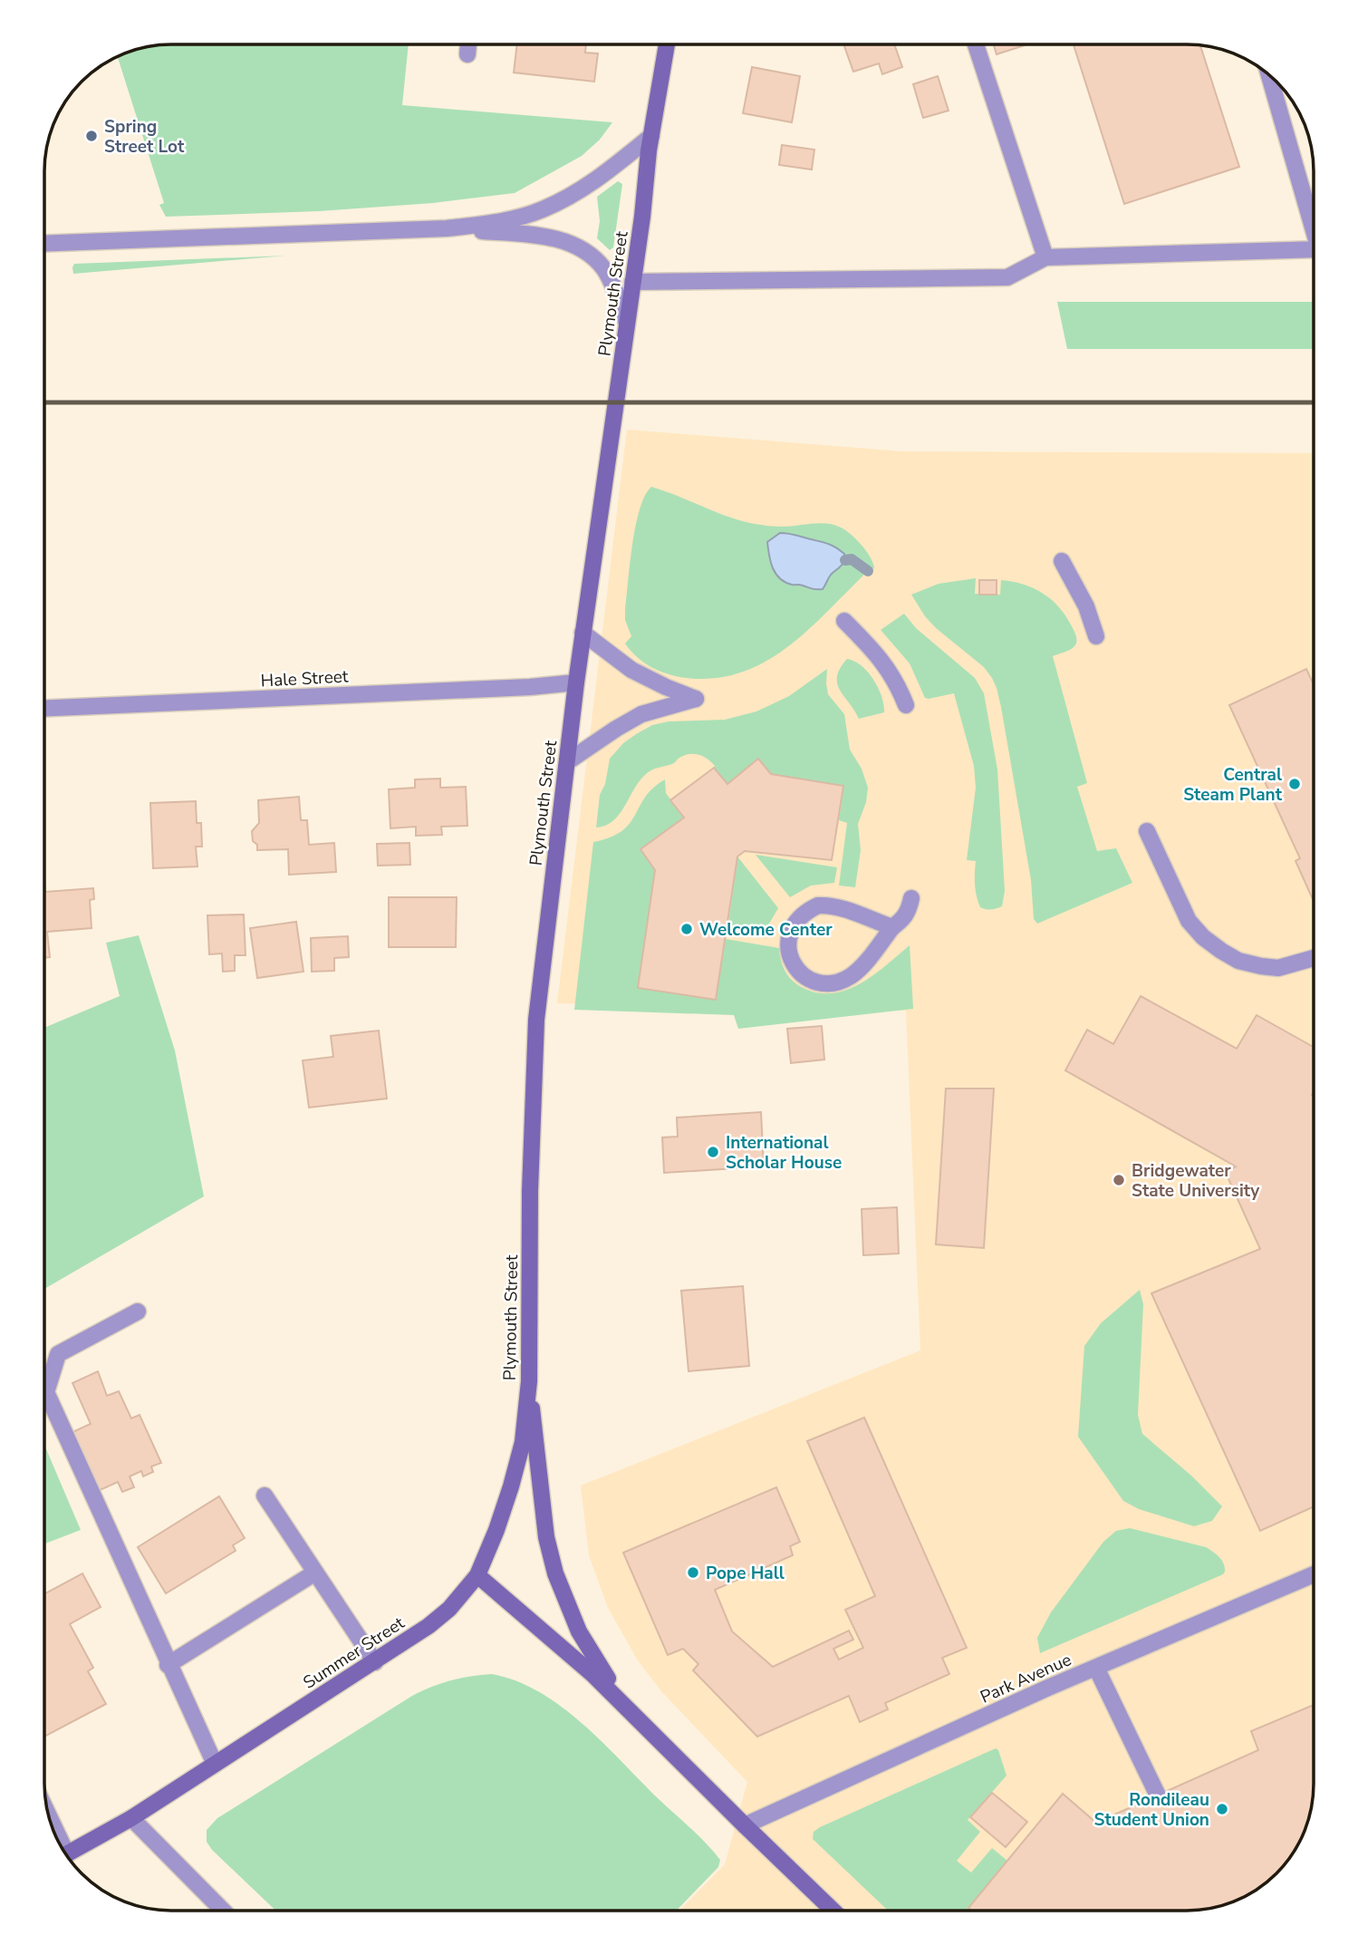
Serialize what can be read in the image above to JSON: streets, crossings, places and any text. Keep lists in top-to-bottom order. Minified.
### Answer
{"streets":{"main road":["Plymouth Street","Summer Street"],"street":["Hale Street","Park Avenue"]},"crossings":[["Plymouth Street","Hale Street"],["Plymouth Street","Summer Street"]],"places":["Spring Street Lot","Central Steam Plant","Welcome Center","International Scholar House","Bridgewater State University","Pope Hall","Rondileau Student Union"]}
